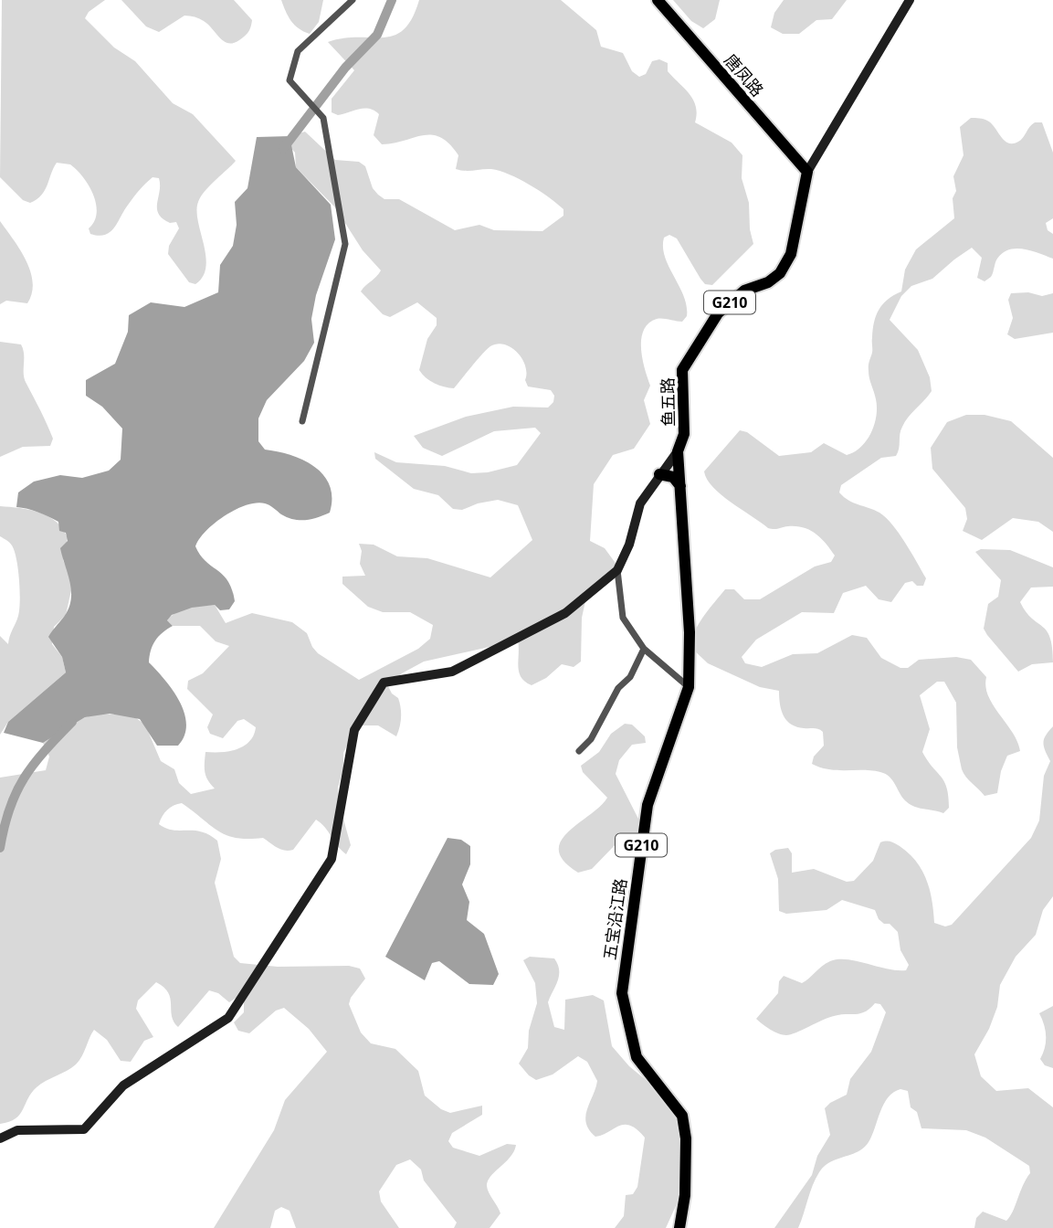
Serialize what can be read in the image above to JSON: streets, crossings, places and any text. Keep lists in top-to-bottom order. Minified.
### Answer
{"streets":{"highway":["唐凤路","G210","鱼五路","五宝沿江路"]},"crossings":[["唐凤路","鱼五路"],["鱼五路","五宝沿江路"]]}
